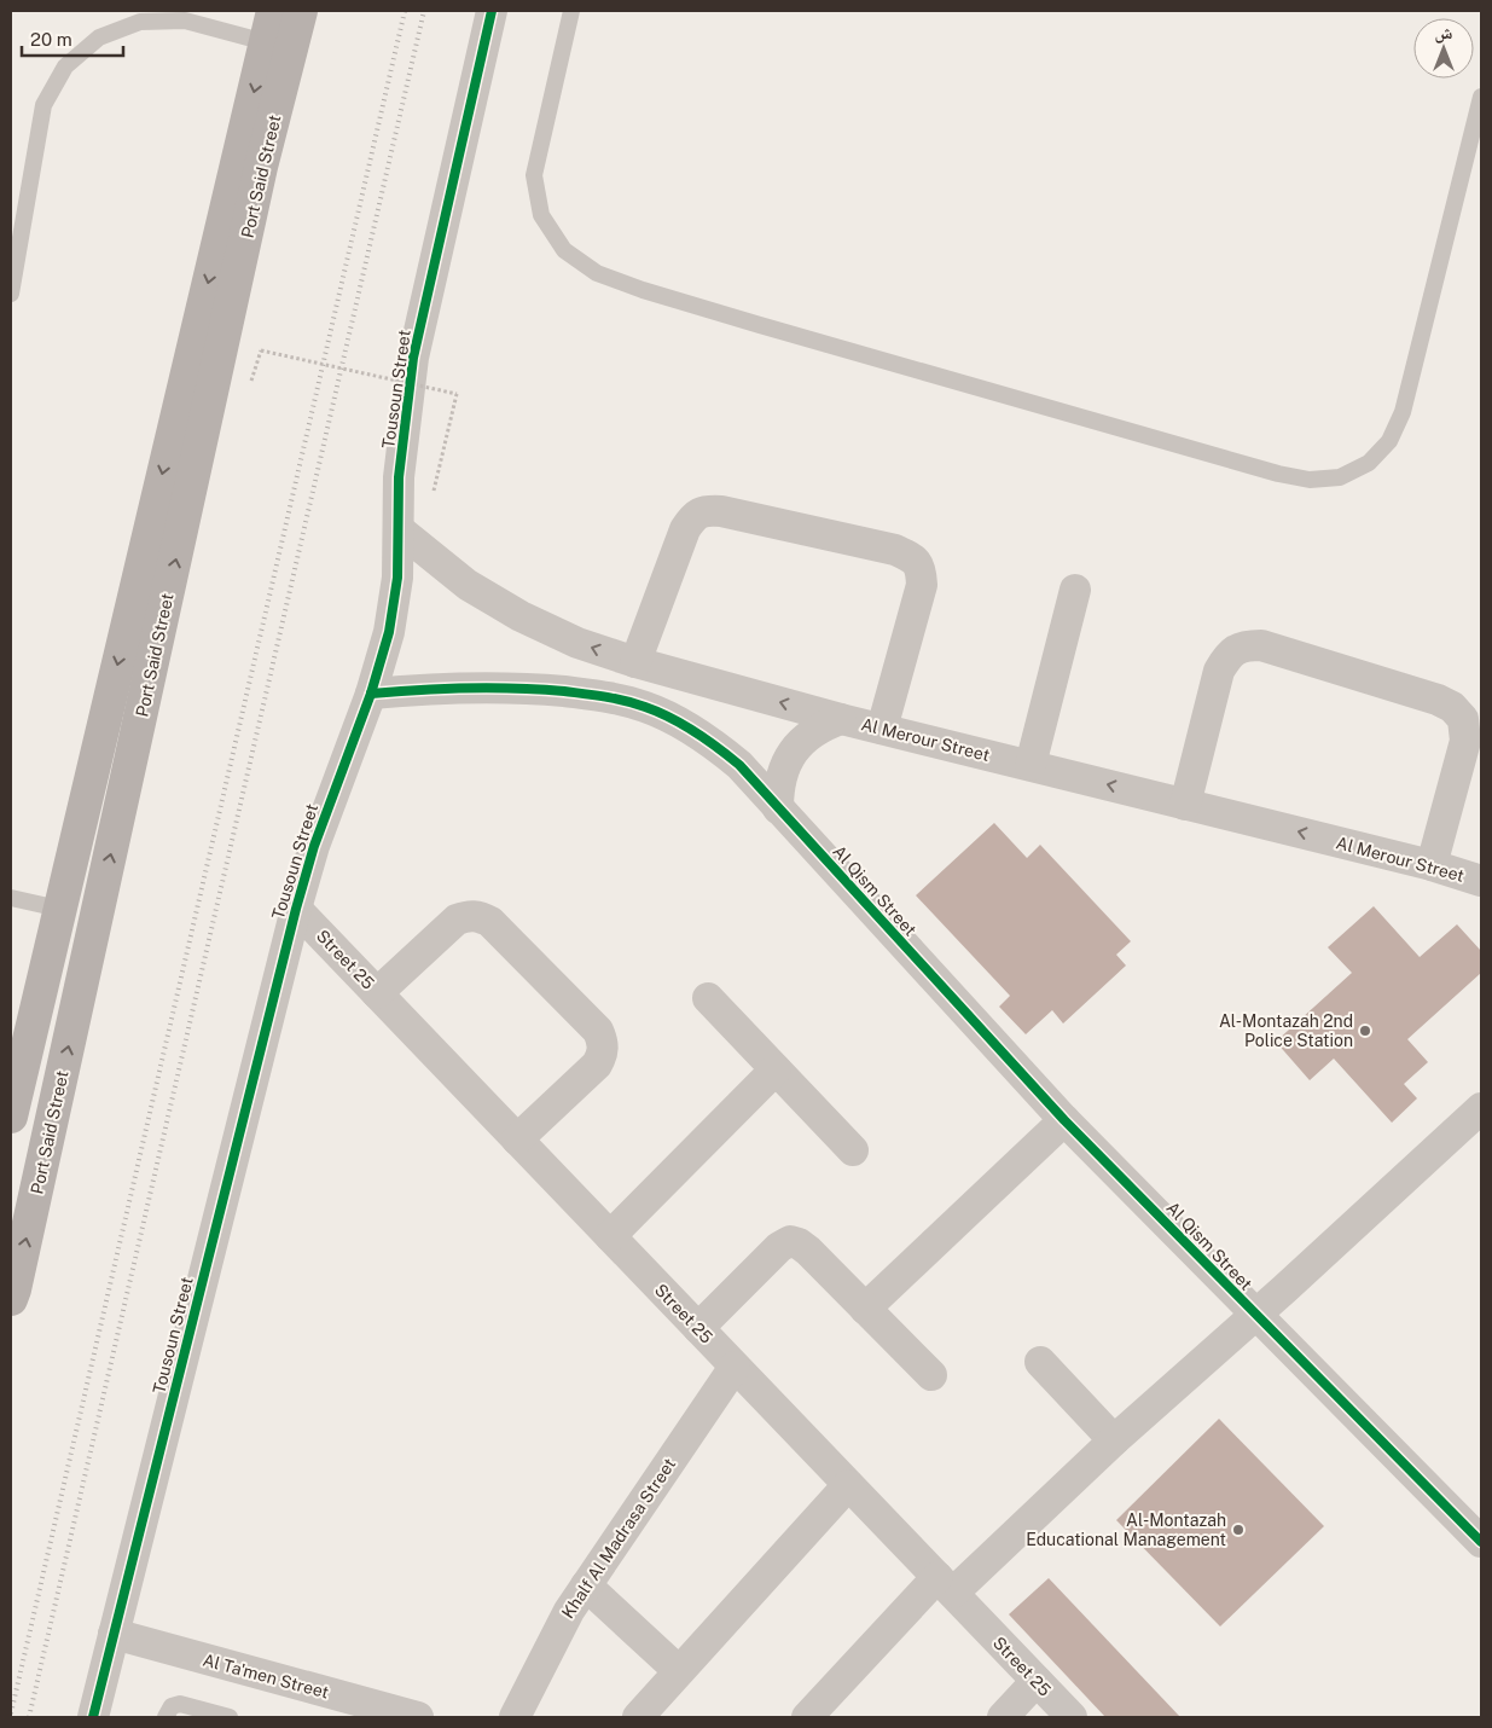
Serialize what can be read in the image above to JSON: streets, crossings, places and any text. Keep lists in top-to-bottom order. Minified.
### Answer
{"streets":{"main road":["Port Said Street"],"street":["Tousoun Street","Al Merour Street","Al Qism Street","Street 25","Khalf Al Madrasa Street","Al Ta'men Street"]},"crossings":[["Tousoun Street","Al Merour Street"],["Tousoun Street","Al Qism Street"],["Tousoun Street","Street 25"],["Tousoun Street","Al Ta'men Street"],["Street 25","Khalf Al Madrasa Street"]],"one_way":["Al Merour Street"],"places":["Al-Montazah 2nd Police Station","Al-Montazah Educational Management"],"scale_bar":"20 m","north":"top"}
